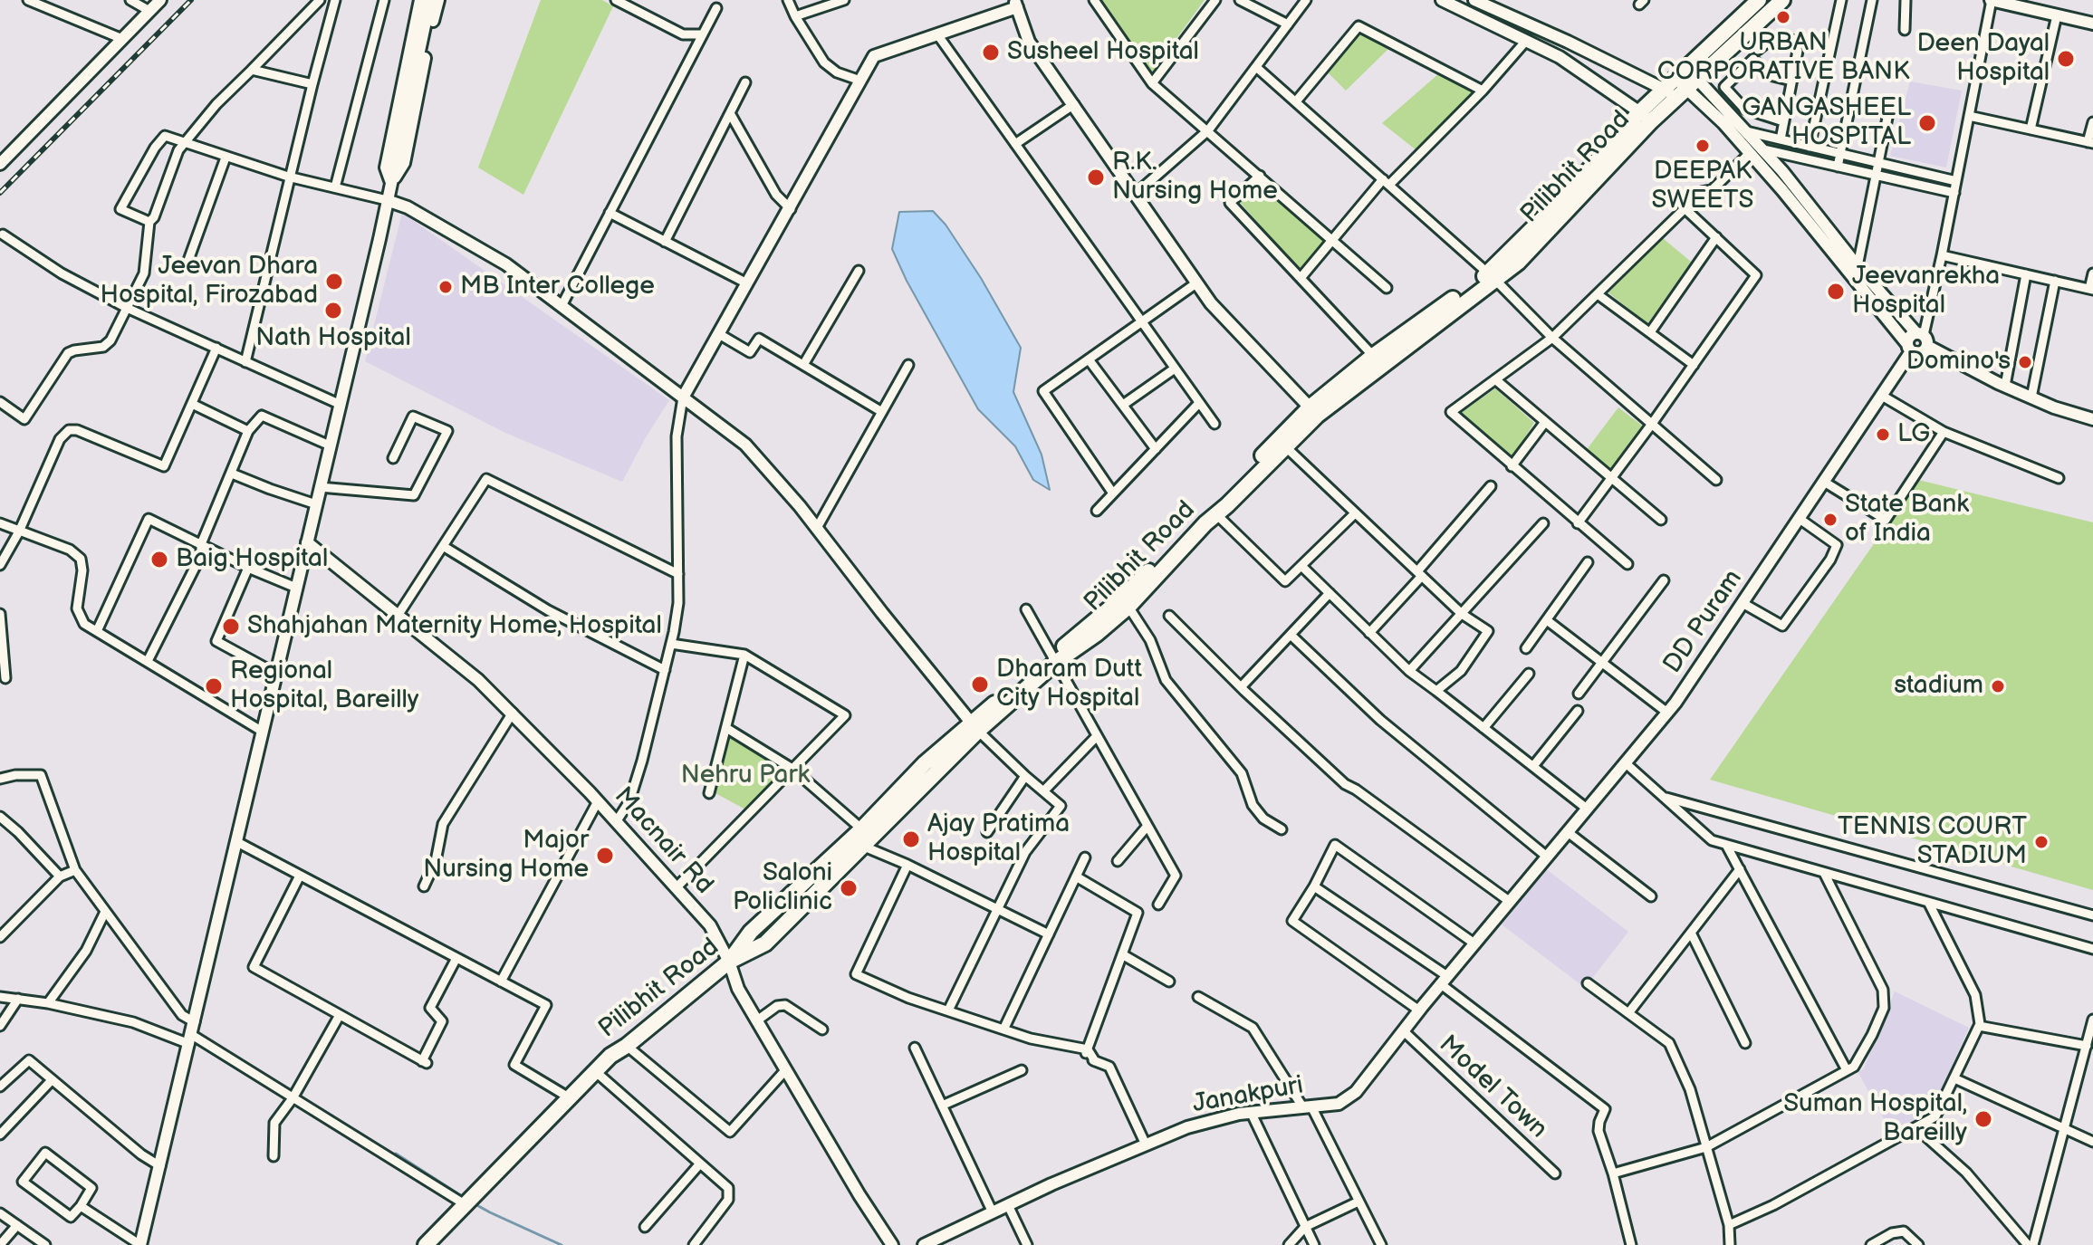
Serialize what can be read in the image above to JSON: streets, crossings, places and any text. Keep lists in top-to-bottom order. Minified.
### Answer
{"streets":{"highway":["Pilibhit Road"],"street":["DD Puram","Macnair Rd","Model Town","Janakpuri"]},"crossings":[["Pilibhit Road","Macnair Rd"],["DD Puram","Janakpuri"],["Model Town","Janakpuri"]],"parks":["Nehru Park"],"places":["URBAN CORPORATIVE BANK","Susheel Hospital","Deen Dayal Hospital","GANGASHEEL HOSPITAL","DEEPAK SWEETS","R.K. Nursing Home","Jeevan Dhara Hospital, Firozabad","MB Inter College","Jeevanrekha Hospital","Nath Hospital","Domino's","LG","State Bank of India","Baig Hospital","Shahjahan Maternity Home, Hospital","Dharam Dutt City Hospital","Regional Hospital, Bareilly","stadium","Ajay Pratima Hospital","TENNIS COURT STADIUM","Major Nursing Home","Saloni Policlinic","Suman Hospital, Bareilly"]}
